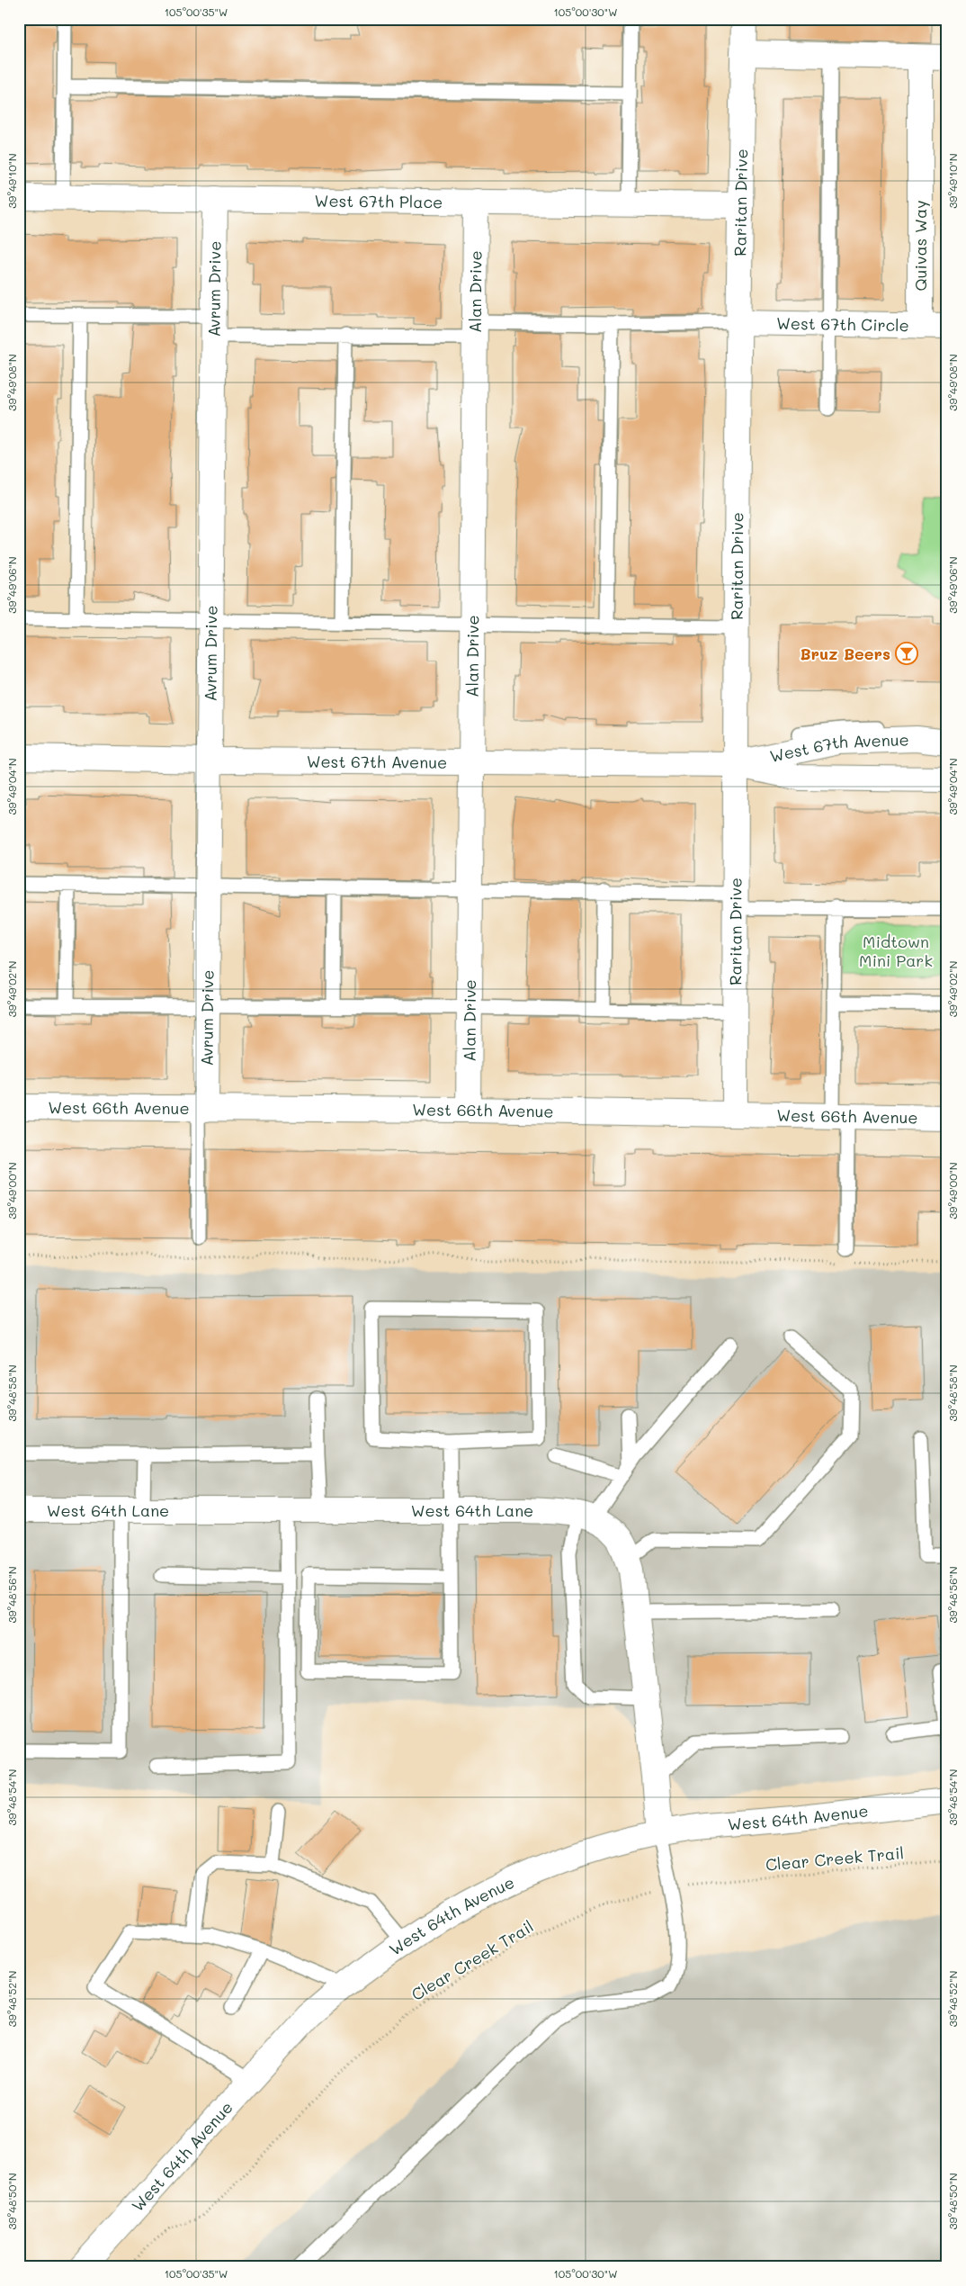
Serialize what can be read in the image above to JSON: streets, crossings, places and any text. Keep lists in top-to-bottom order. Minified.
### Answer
{"streets":{"street":["West 67th Place","Raritan Drive","Quivas Way","Avrum Drive","Alan Drive","West 67th Circle","West 67th Avenue","West 66th Avenue","West 64th Lane","West 64th Avenue"],"path":["Clear Creek Trail"]},"crossings":[["West 67th Place","Raritan Drive"],["West 67th Place","Avrum Drive"],["West 67th Place","Alan Drive"],["Raritan Drive","West 67th Circle"],["Raritan Drive","West 67th Avenue"],["Raritan Drive","West 66th Avenue"],["Quivas Way","West 67th Circle"],["Avrum Drive","West 67th Avenue"],["Avrum Drive","West 66th Avenue"],["Alan Drive","West 67th Avenue"],["Alan Drive","West 66th Avenue"]],"parks":["Midtown Mini Park"],"places":{"bar":["Bruz Beers"]},"coordinates":["105°00'35\"W","105°00'30\"W","39°49'10\"N","39°49'08\"N","39°49'06\"N","39°49'04\"N","39°49'02\"N","39°49'00\"N","39°48'58\"N","39°48'56\"N","39°48'54\"N","39°48'52\"N","39°48'50\"N"]}
